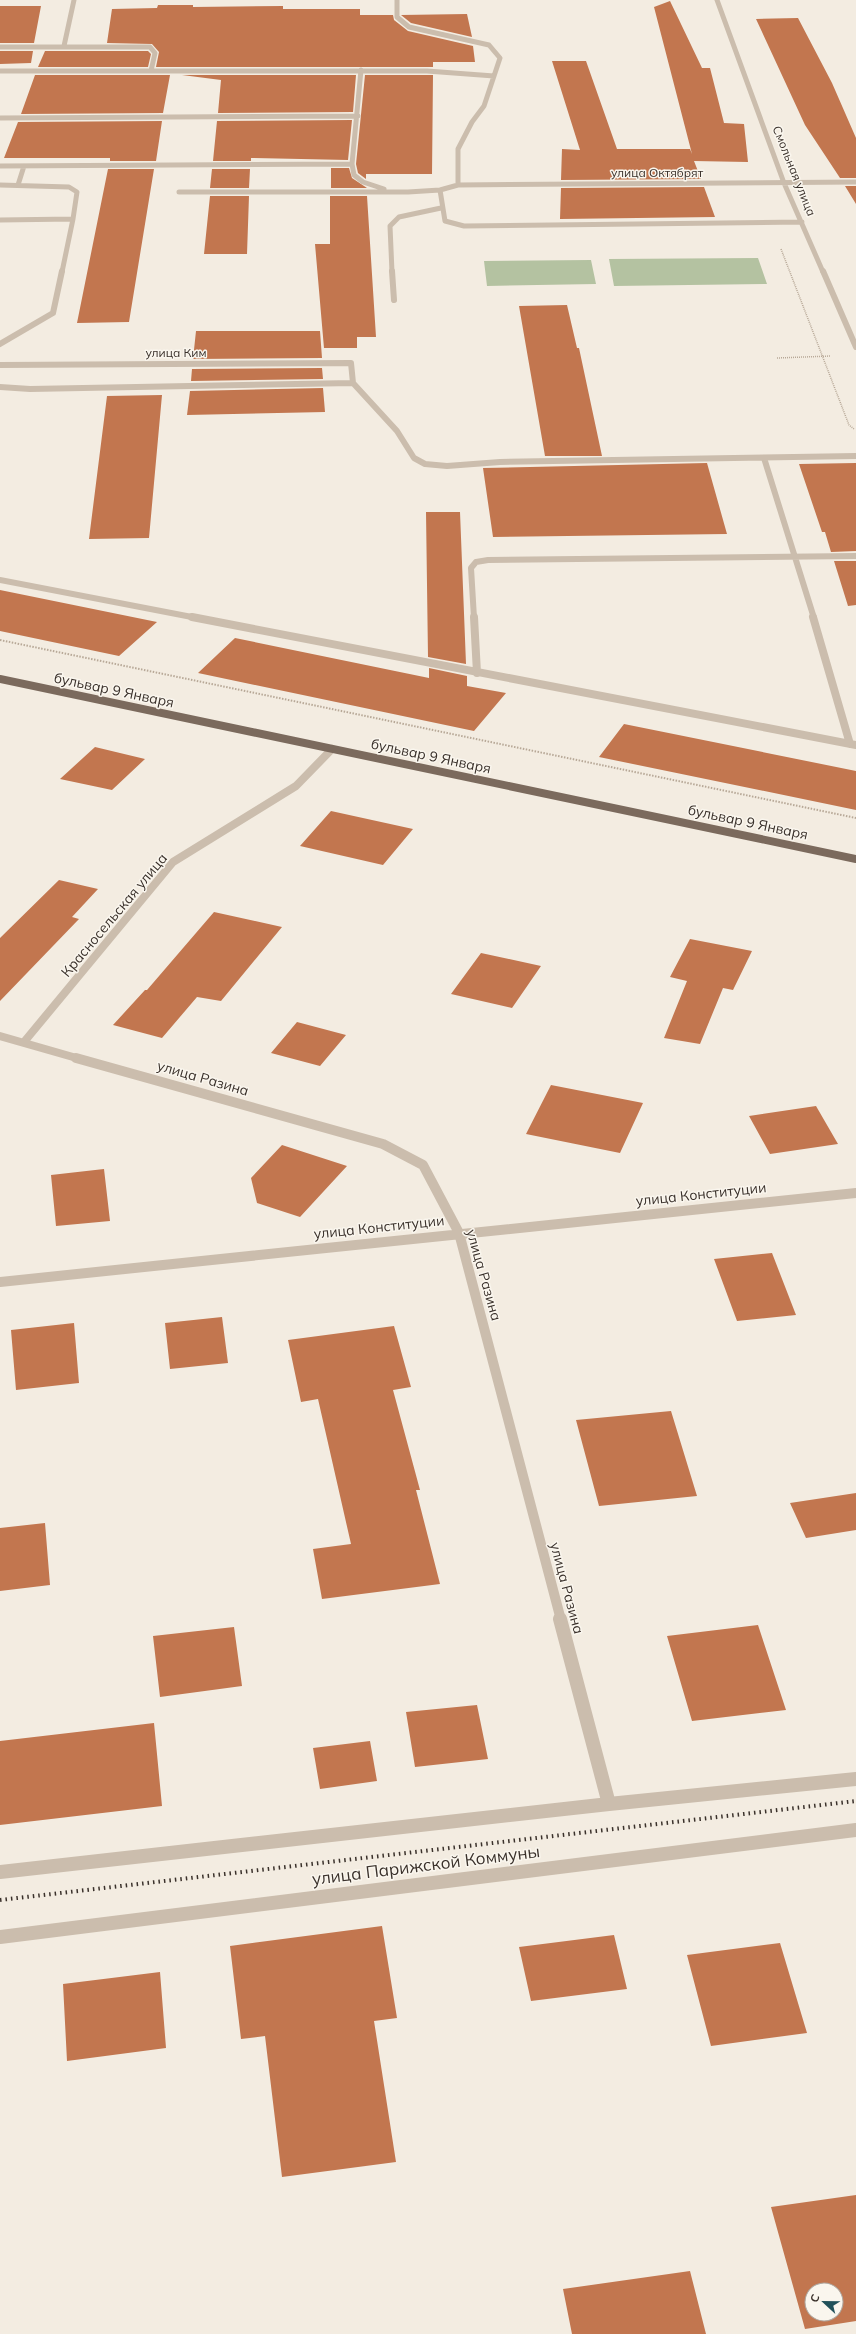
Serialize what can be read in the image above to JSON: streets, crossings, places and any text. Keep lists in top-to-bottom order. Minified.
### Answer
{"streets":{"main road":["бульвар 9 Января"],"street":["Смольная улица","улица Октябрят","улица Ким","Красносельская улица","улица Разина","улица Конституции","улица Парижской Коммуны"]},"crossings":[["Смольная улица","улица Октябрят"],["бульвар 9 Января","Красносельская улица"],["Красносельская улица","улица Разина"],["улица Разина","улица Конституции"]],"north":"left"}
